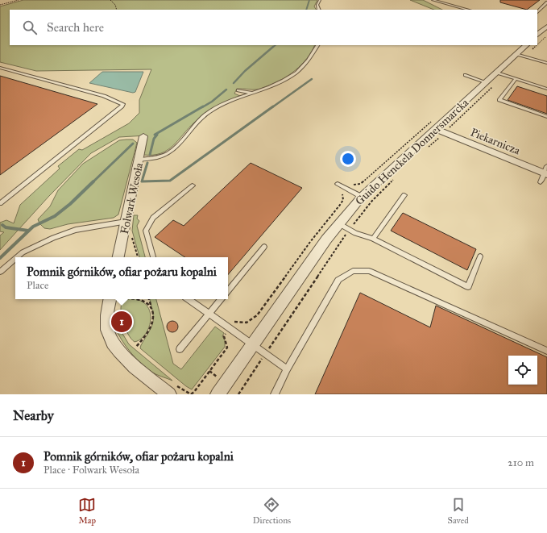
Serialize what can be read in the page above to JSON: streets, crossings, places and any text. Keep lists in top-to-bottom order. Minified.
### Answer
{"streets":{"street":["Piekarnicza","Guido Henckela Donnersmarcka","Folwark Wesoła"]},"crossings":[["Piekarnicza","Guido Henckela Donnersmarcka"]],"page":{"search":"Search here","popup":["Pomnik górników, ofiar pożaru kopalni","Place"],"pins":"1","heading":"Nearby","list":[{"mark":"1","name":"Pomnik górników, ofiar pożaru kopalni","note":"Place · Folwark Wesoła","value":"210 m"}],"nav":["Map","Directions","Saved"]}}
